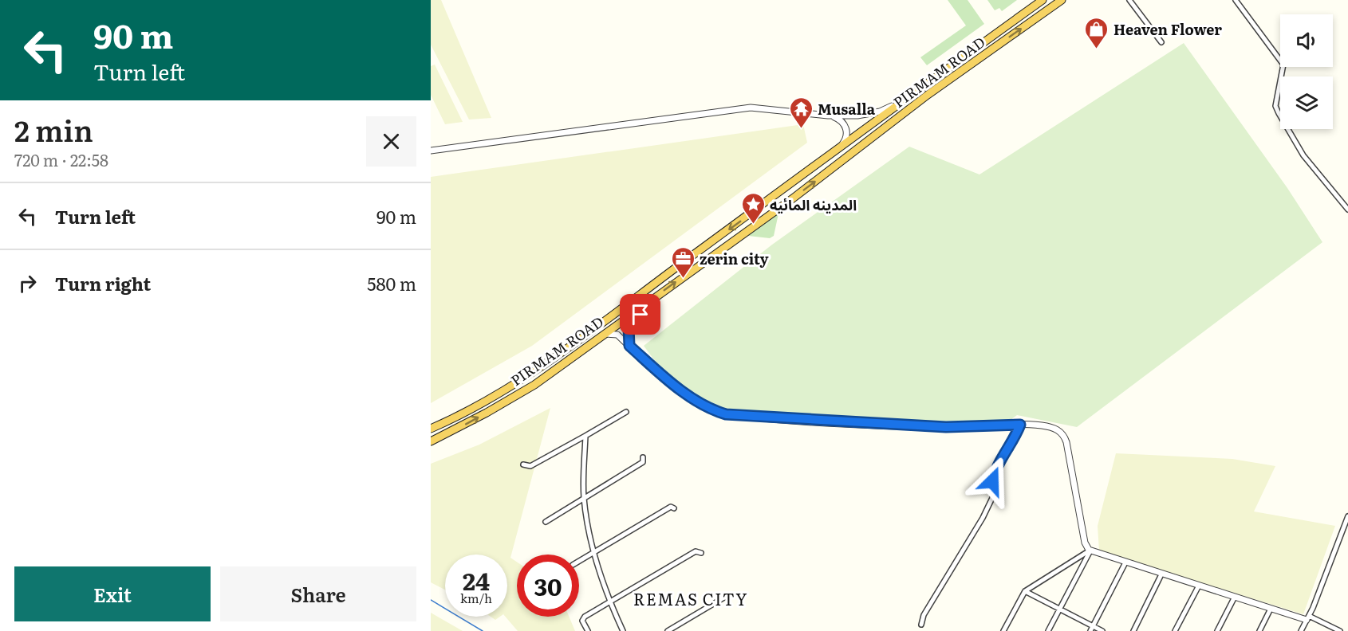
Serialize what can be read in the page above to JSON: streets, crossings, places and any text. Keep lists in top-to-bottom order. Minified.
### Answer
{"streets":{"highway":["PIRMAM ROAD"]},"districts":["REMAS CITY"],"places":{"shop":["Heaven Flower"],"temple":["Musalla"],"place":["المدينه المائيه"],"office":["zerin city"]},"page":{"turn":["90 m","Turn left"],"heading":["2 min","720 m · 22:58"],"list":[{"name":"Turn left","value":"90 m"},{"name":"Turn right","value":"580 m"}],"speed":"24 km/h","limit":"30","buttons":["Exit","Share"]}}
